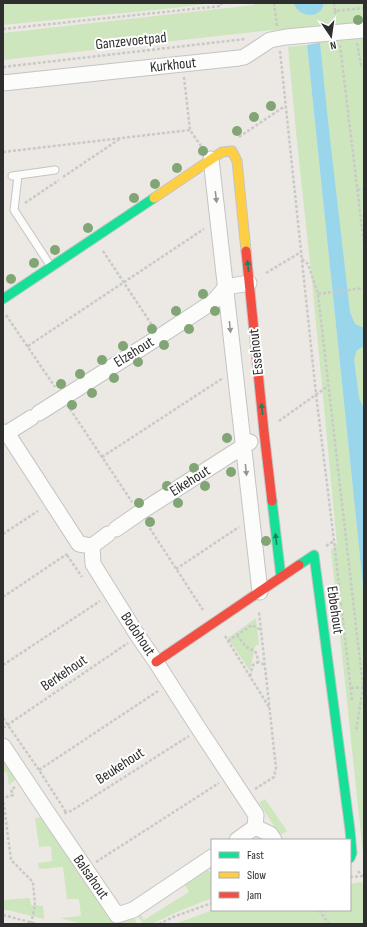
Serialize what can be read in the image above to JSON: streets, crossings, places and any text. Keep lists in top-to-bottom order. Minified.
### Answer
{"streets":{"street":["Kurkhout","Elzehout","Essehout","Eikehout","Ebbehout","Bodohout","Balsahout"],"path":["Ganzevoetpad","Berkehout","Beukehout"]},"crossings":[["Ganzevoetpad","Kurkhout"],["Elzehout","Essehout"],["Essehout","Eikehout"],["Essehout","Ebbehout"],["Eikehout","Bodohout"],["Ebbehout","Bodohout"],["Bodohout","Berkehout"],["Bodohout","Beukehout"],["Beukehout","Balsahout"]],"legend":["Fast","Slow","Jam"],"north":"bottom"}
